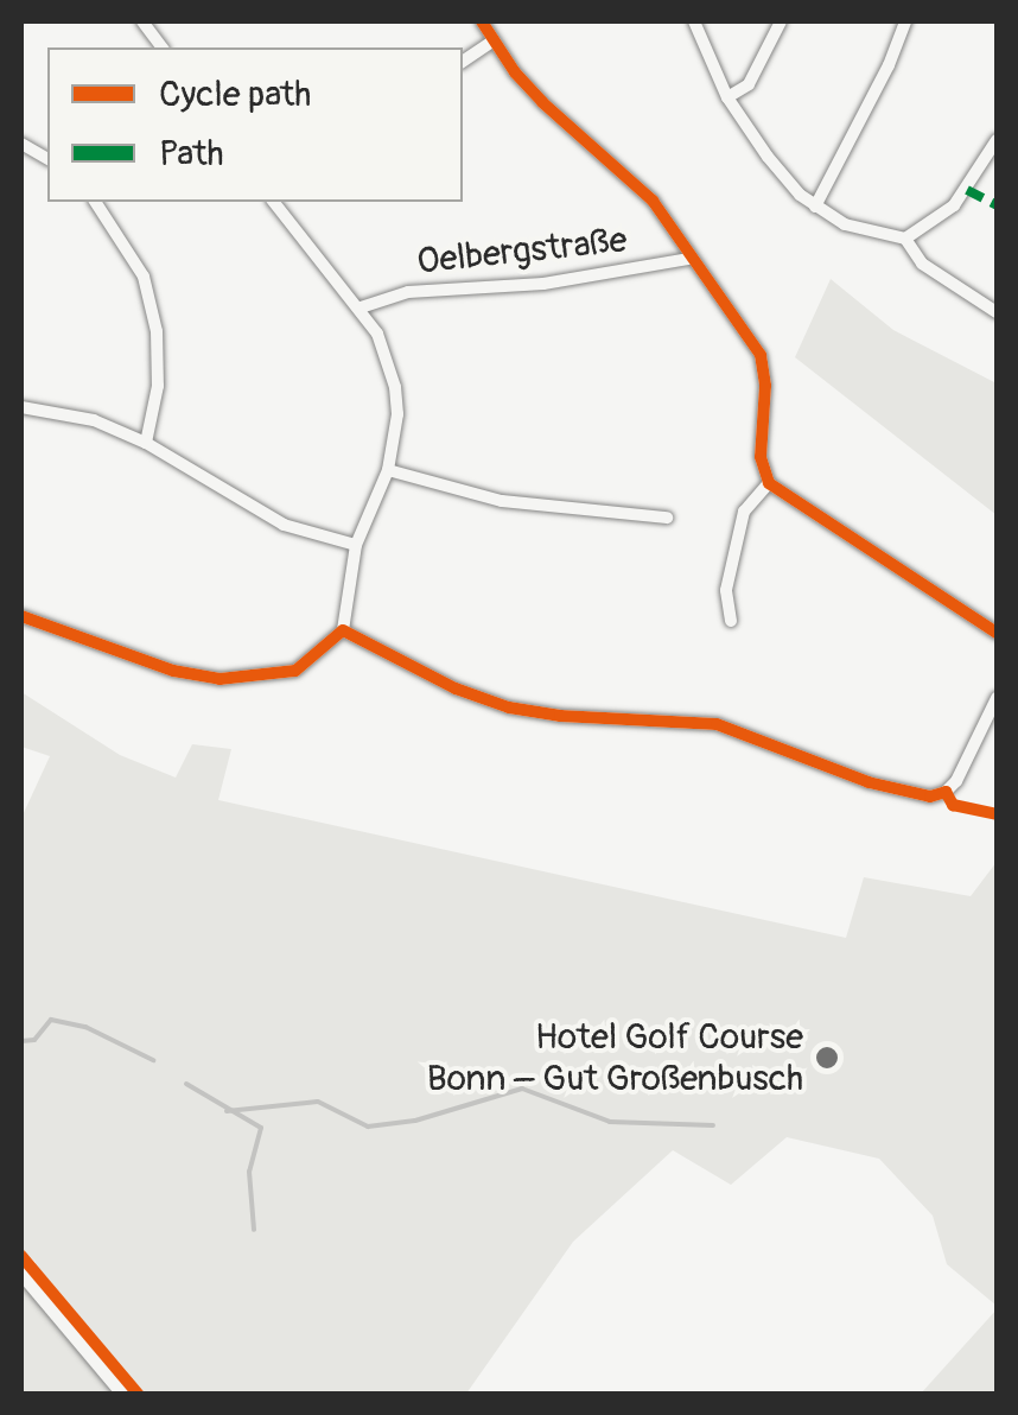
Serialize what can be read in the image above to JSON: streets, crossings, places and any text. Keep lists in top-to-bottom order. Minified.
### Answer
{"streets":{"street":["Oelbergstraße"]},"places":["Hotel Golf Course Bonn – Gut Großenbusch"],"legend":["Cycle path","Path"]}
